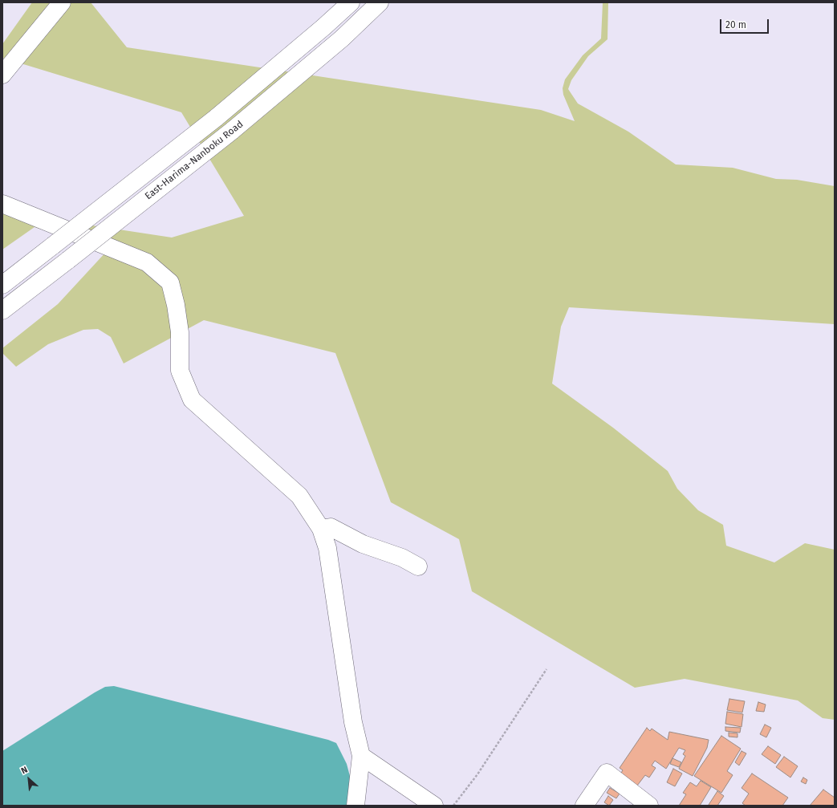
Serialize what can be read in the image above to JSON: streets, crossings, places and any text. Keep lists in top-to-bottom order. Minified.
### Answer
{"streets":{"main road":["East-Harima-Nanboku Road"]},"scale_bar":"20 m","north":"top left"}
